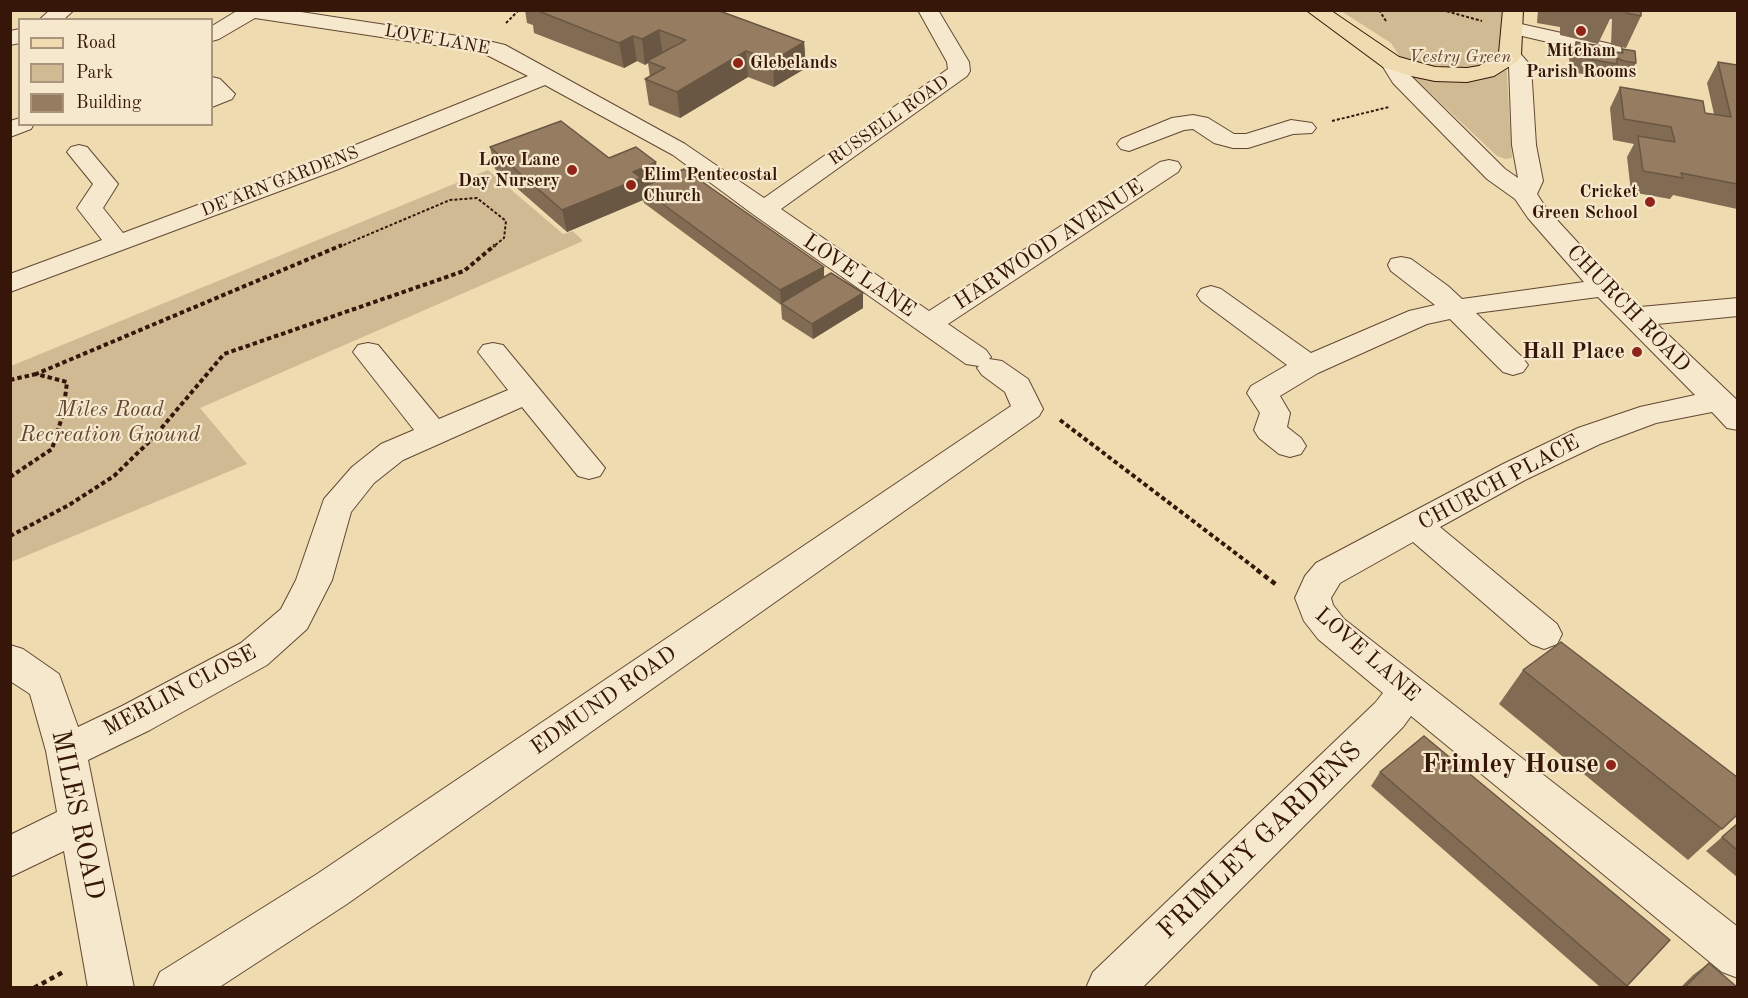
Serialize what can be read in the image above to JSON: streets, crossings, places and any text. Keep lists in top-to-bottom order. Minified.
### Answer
{"streets":{"street":["LOVE LANE","RUSSELL ROAD","DE'ARN GARDENS","HARWOOD AVENUE","CHURCH ROAD","CHURCH PLACE","MERLIN CLOSE","EDMUND ROAD","MILES ROAD","FRIMLEY GARDENS"]},"crossings":[["LOVE LANE","RUSSELL ROAD"],["LOVE LANE","DE'ARN GARDENS"],["LOVE LANE","HARWOOD AVENUE"],["LOVE LANE","CHURCH PLACE"],["LOVE LANE","EDMUND ROAD"],["LOVE LANE","FRIMLEY GARDENS"],["CHURCH ROAD","CHURCH PLACE"],["MERLIN CLOSE","MILES ROAD"]],"parks":["Vestry Green","Miles Road Recreation Ground"],"places":["Mitcham Parish Rooms","Glebelands","Love Lane Day Nursery","Elim Pentecostal Church","Cricket Green School","Hall Place","Frimley House"],"legend":["Road","Park","Building"]}
